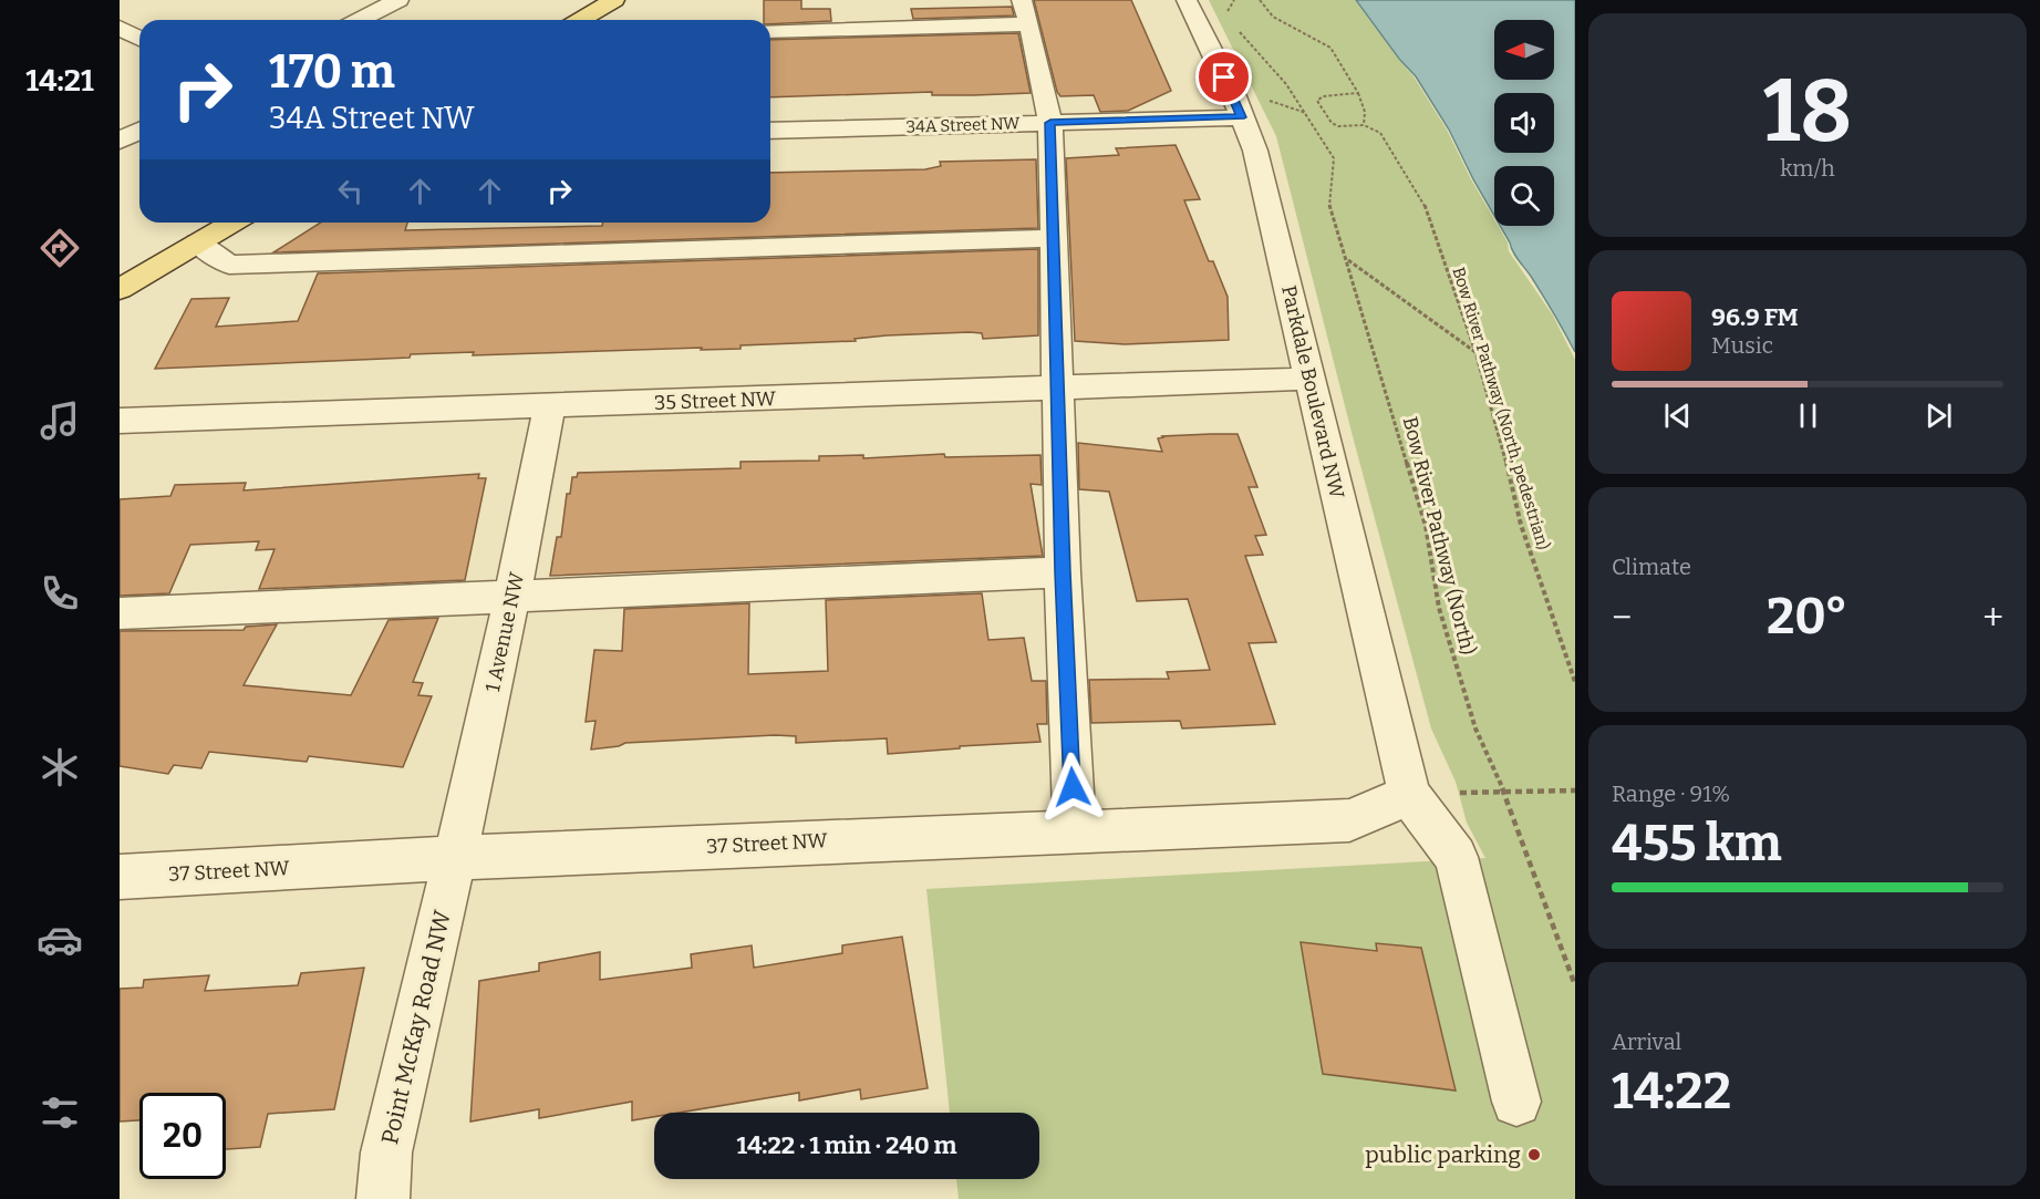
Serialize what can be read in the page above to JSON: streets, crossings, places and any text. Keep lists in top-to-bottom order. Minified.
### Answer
{"streets":{"street":["34A Street NW","Parkdale Boulevard NW","35 Street NW","1 Avenue NW","37 Street NW","Point McKay Road NW"],"path":["Bow River Pathway (North, pedestrian)","Bow River Pathway (North)"]},"crossings":[["34A Street NW","Parkdale Boulevard NW"],["Parkdale Boulevard NW","35 Street NW"],["Parkdale Boulevard NW","37 Street NW"],["35 Street NW","1 Avenue NW"],["1 Avenue NW","37 Street NW"],["1 Avenue NW","Point McKay Road NW"],["37 Street NW","Point McKay Road NW"]],"places":["public parking"],"north":"left","page":{"tabs":"14:21","tile":[["18","km/h"],"Climate",["Range · 91%","455 km"],["Arrival","14:22"]],"turn":["170 m","34A Street NW"],"song":["96.9 FM","Music"],"heat":["−","20°","+"],"limit":"20","trip":"14:22 · 1 min · 240 m"}}
